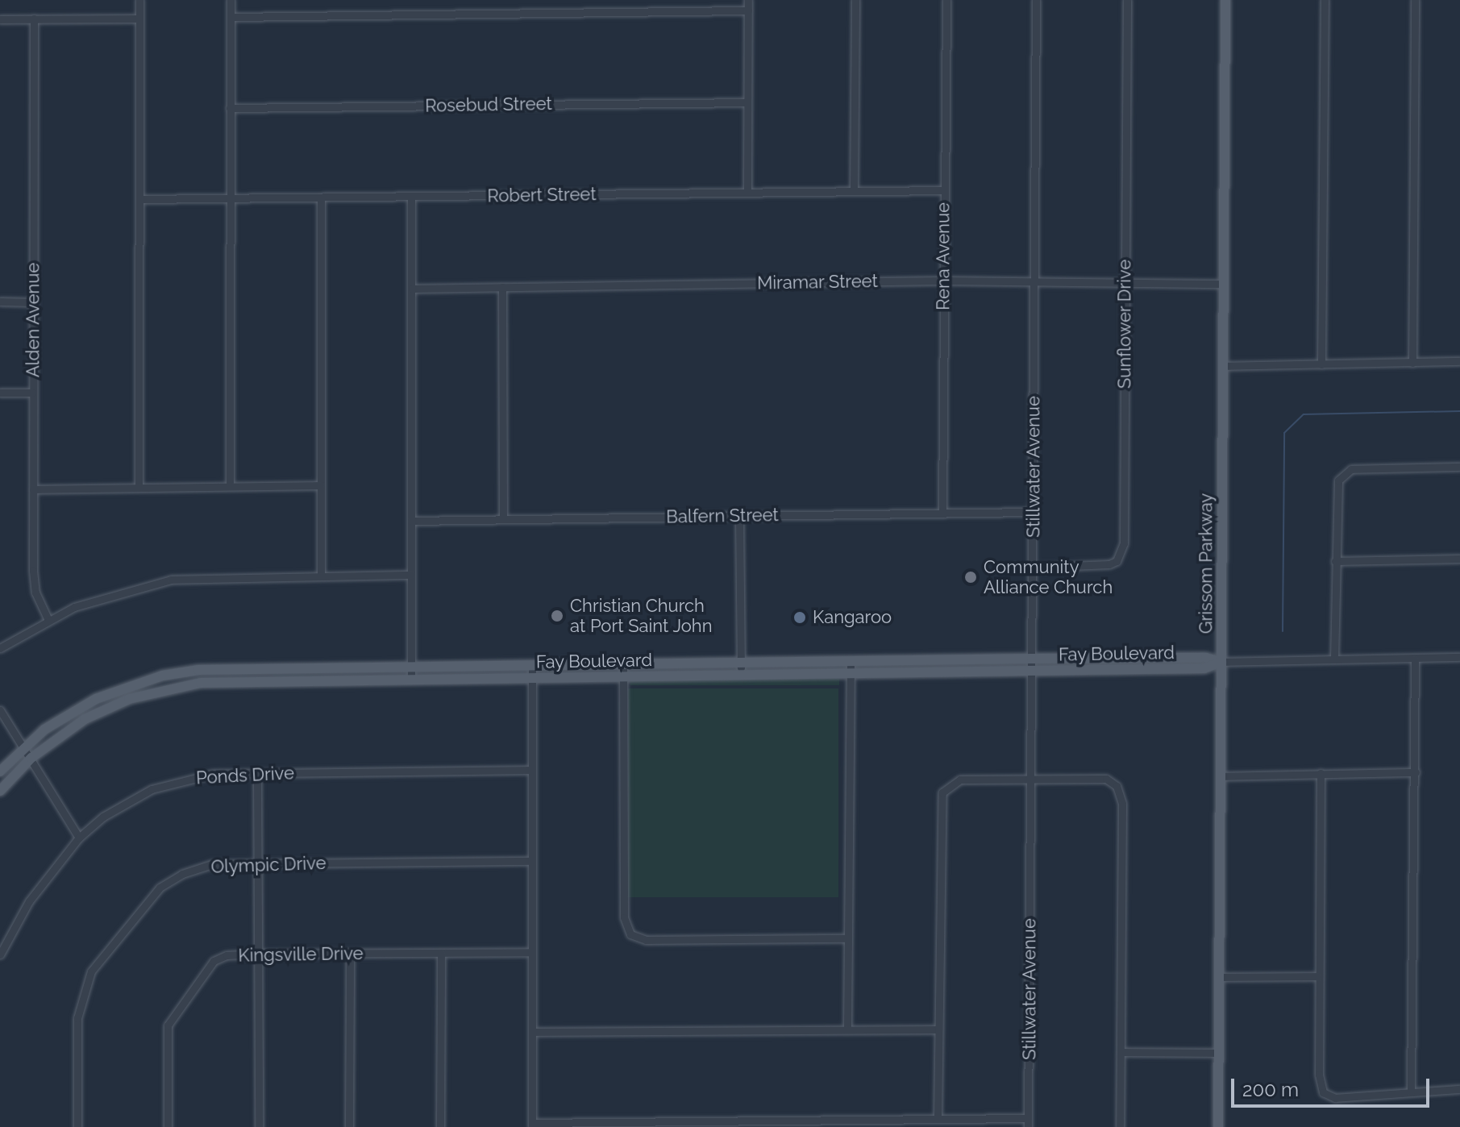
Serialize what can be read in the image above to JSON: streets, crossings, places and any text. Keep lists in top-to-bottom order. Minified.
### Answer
{"streets":{"main road":["Grissom Parkway","Fay Boulevard"],"street":["Rosebud Street","Robert Street","Rena Avenue","Miramar Street","Alden Avenue","Sunflower Drive","Stillwater Avenue","Balfern Street","Ponds Drive","Olympic Drive","Kingsville Drive"]},"crossings":[["Robert Street","Rena Avenue"],["Rena Avenue","Miramar Street"],["Rena Avenue","Balfern Street"],["Miramar Street","Sunflower Drive"],["Miramar Street","Stillwater Avenue"],["Miramar Street","Grissom Parkway"],["Sunflower Drive","Stillwater Avenue"],["Stillwater Avenue","Balfern Street"],["Stillwater Avenue","Fay Boulevard"],["Grissom Parkway","Fay Boulevard"]],"places":["Community Alliance Church","Christian Church at Port Saint John","Kangaroo"],"scale_bar":"200 m"}
